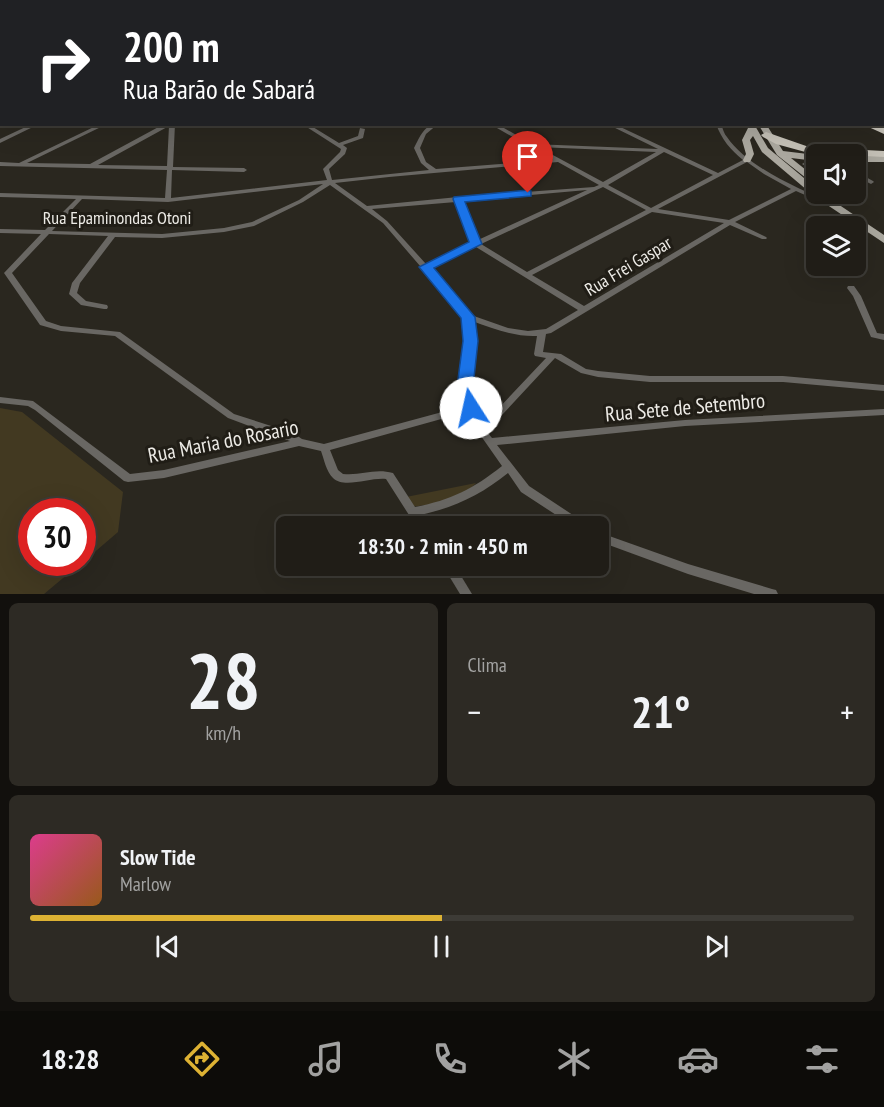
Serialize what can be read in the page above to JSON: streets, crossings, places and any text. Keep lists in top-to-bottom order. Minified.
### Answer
{"streets":{"street":["Rua Epaminondas Otoni","Rua Frei Gaspar","Rua Sete de Setembro","Rua Maria do Rosario"]},"page":{"turn":["200 m","Rua Barão de Sabará"],"limit":"30","trip":"18:30 · 2 min · 450 m","tile":[["28","km/h"],"Clima"],"heat":["−","21°","+"],"song":["Slow Tide","Marlow"],"tabs":"18:28"}}
